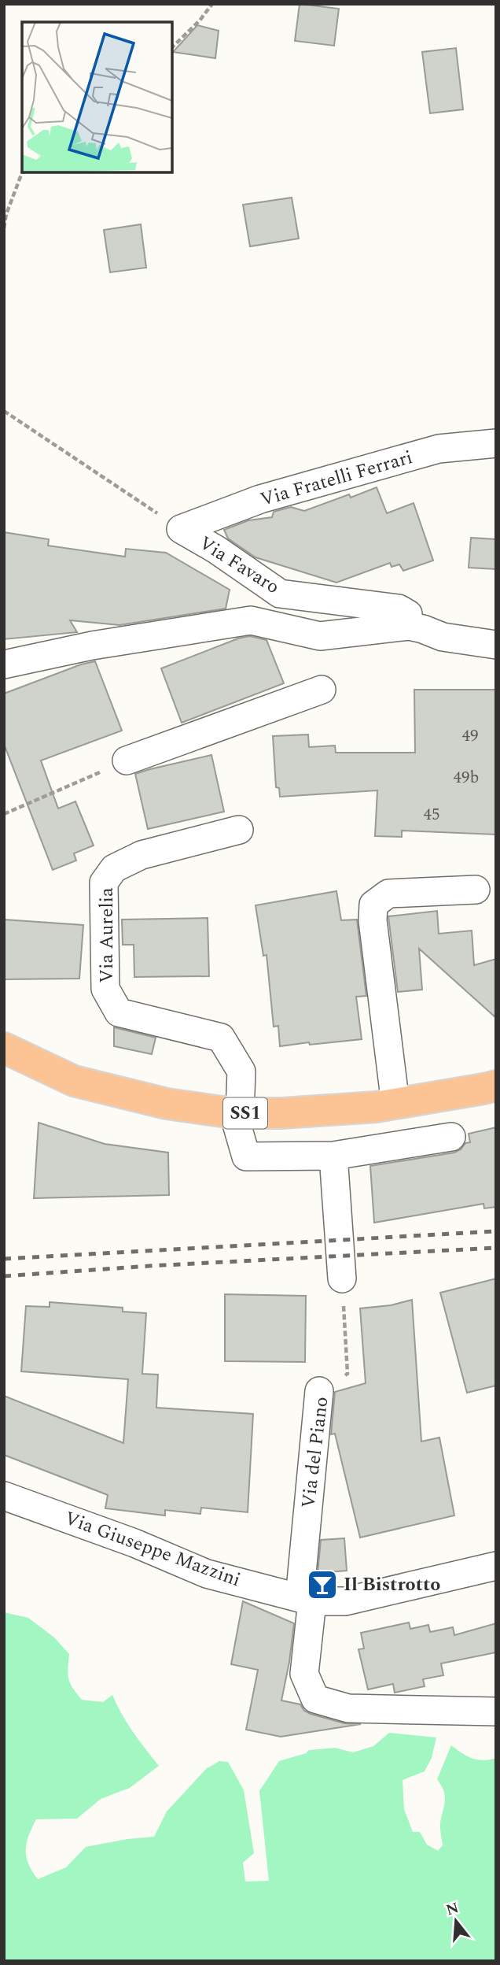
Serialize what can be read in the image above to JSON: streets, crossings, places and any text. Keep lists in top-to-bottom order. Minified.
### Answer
{"streets":{"main road":["SS1"],"street":["Via Fratelli Ferrari","Via Favaro","Via Aurelia","Via del Piano","Via Giuseppe Mazzini"]},"crossings":[["Via Fratelli Ferrari","Via Favaro"],["Via Aurelia","SS1"],["Via del Piano","Via Giuseppe Mazzini"]],"places":{"bar":["Il Bistrotto"]},"house_numbers":["49","49b","45"],"north":"top"}
